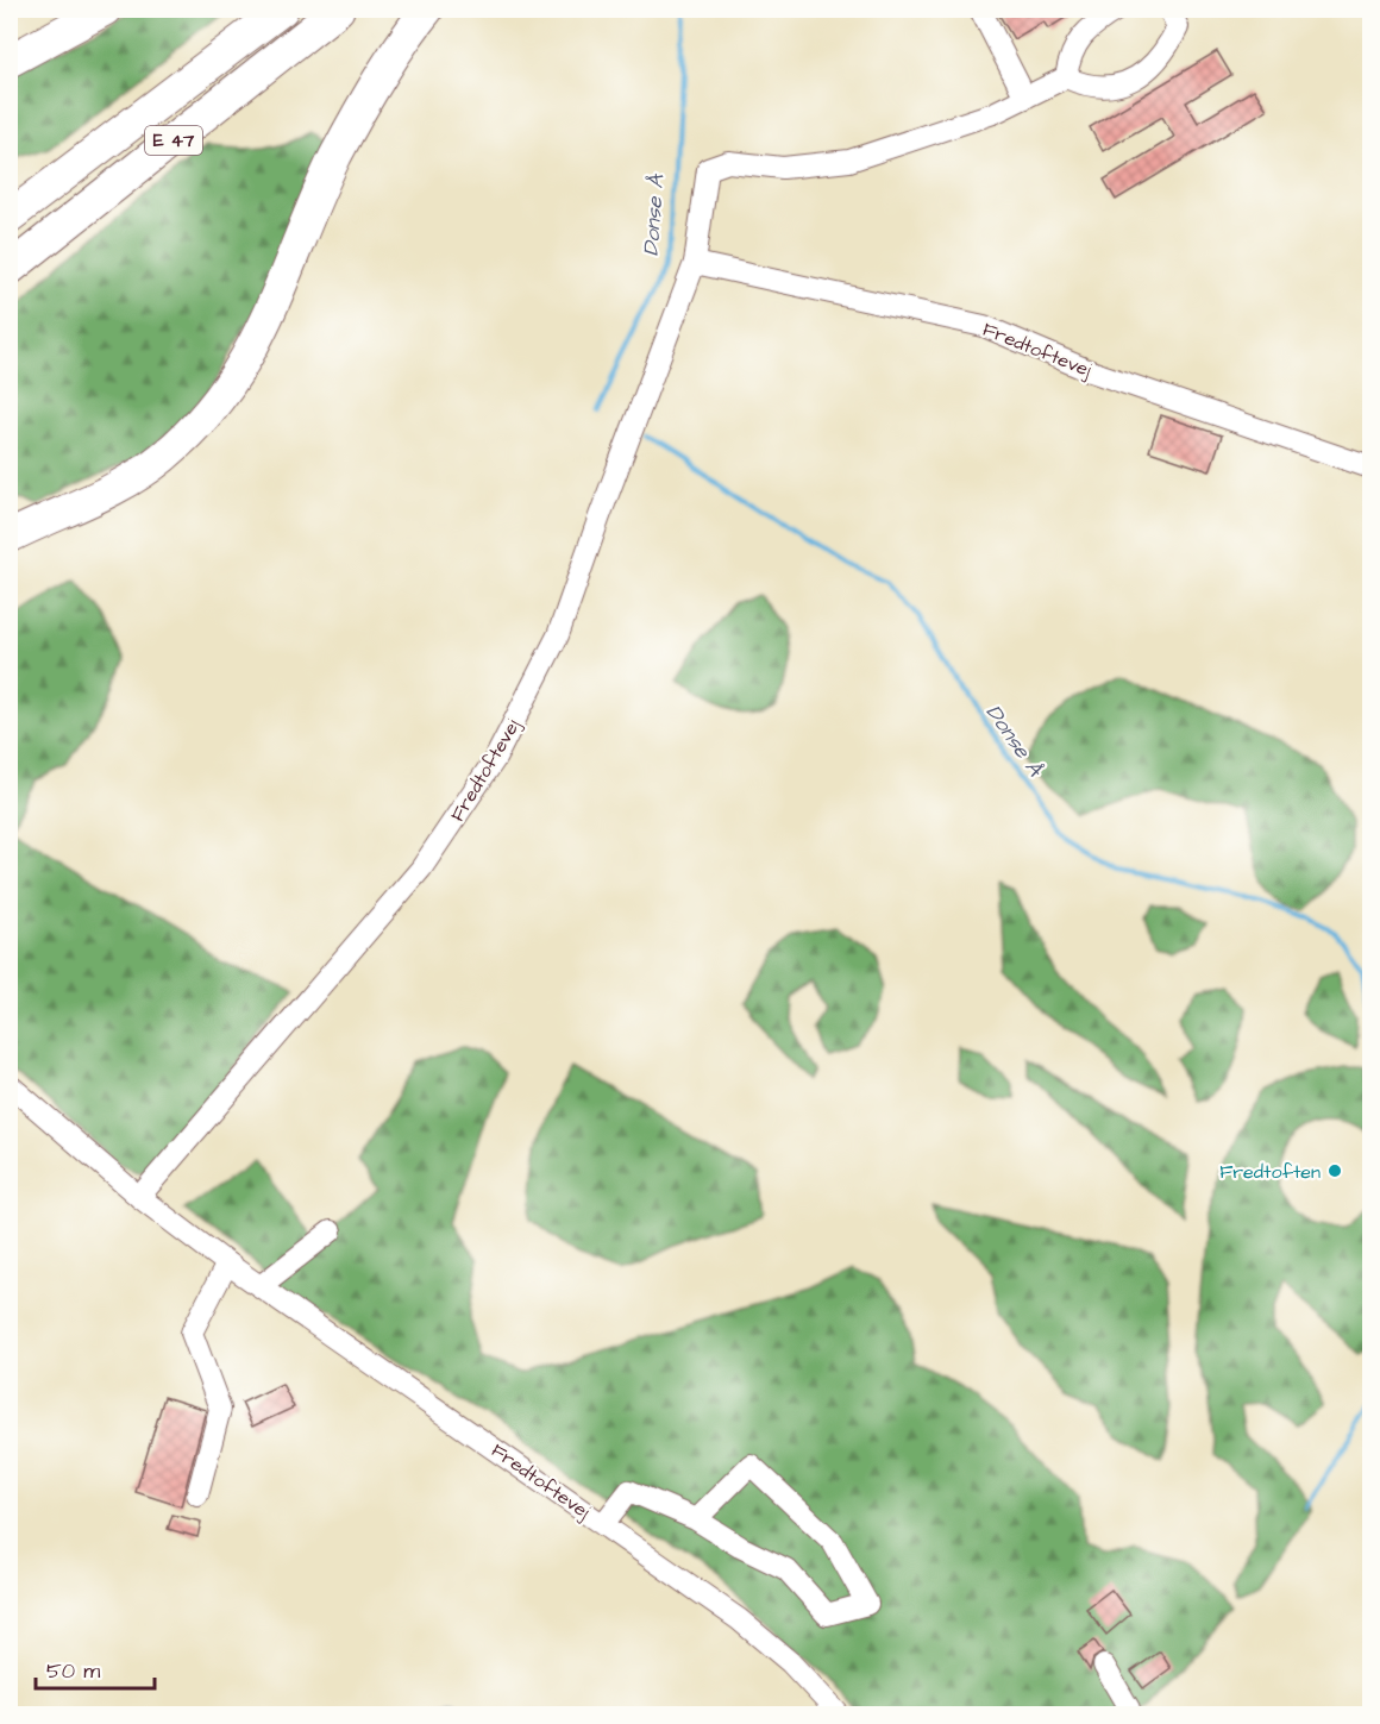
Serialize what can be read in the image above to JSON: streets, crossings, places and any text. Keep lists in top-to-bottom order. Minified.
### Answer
{"streets":{"highway":["E 47"],"street":["Fredtoftevej"]},"water":["Donse Å"],"places":["Fredtoften"],"scale_bar":"50 m"}
